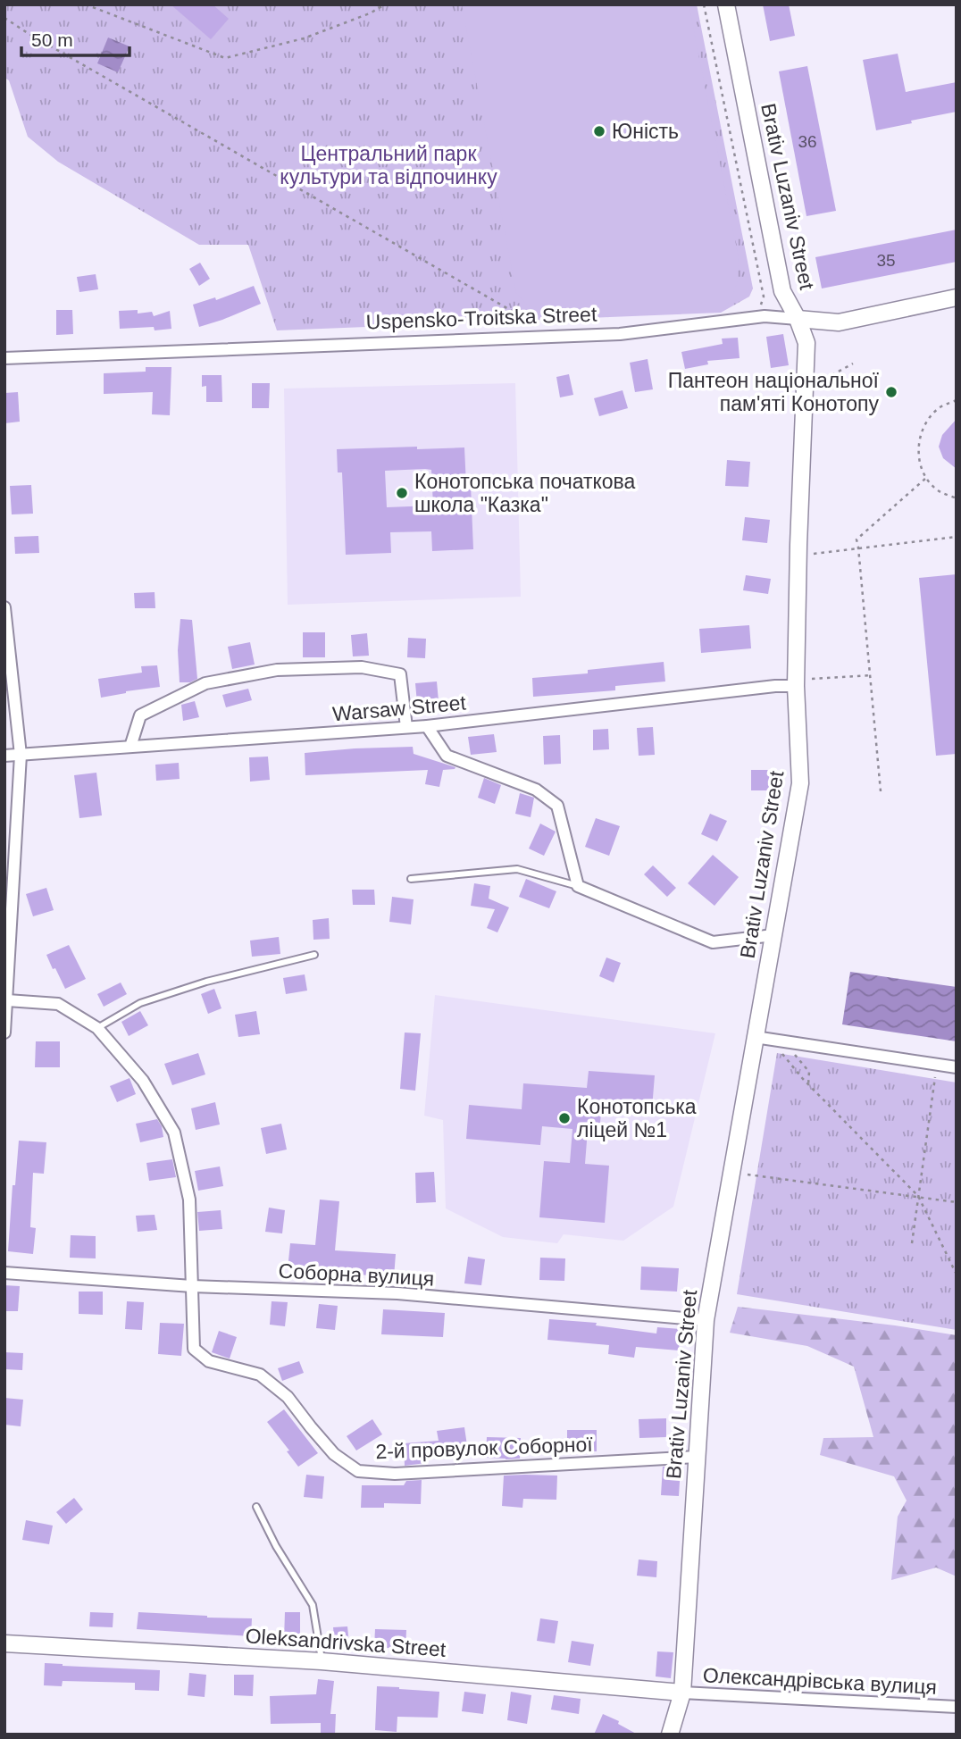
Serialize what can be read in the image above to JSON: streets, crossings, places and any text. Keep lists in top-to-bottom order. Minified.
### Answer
{"streets":{"main road":["Brativ Luzaniv Street","Uspensko-Troitska Street","Oleksandrivska Street"],"street":["Warsaw Street","Соборна вулиця","2-й провулок Соборної","Олександрівська вулиця"]},"crossings":[["Brativ Luzaniv Street","Uspensko-Troitska Street"],["Brativ Luzaniv Street","Warsaw Street"],["Brativ Luzaniv Street","Соборна вулиця"],["Brativ Luzaniv Street","2-й провулок Соборної"],["Brativ Luzaniv Street","Oleksandrivska Street"],["Brativ Luzaniv Street","Олександрівська вулиця"],["Соборна вулиця","2-й провулок Соборної"],["Oleksandrivska Street","Олександрівська вулиця"]],"parks":["Центральний парк культури та відпочинку"],"places":["Юність","Пантеон національної пам'яті Конотопу","Конотопська початкова школа \"Казка\"","Конотопська ліцей №1"],"house_numbers":["36","35"],"scale_bar":"50 m"}
